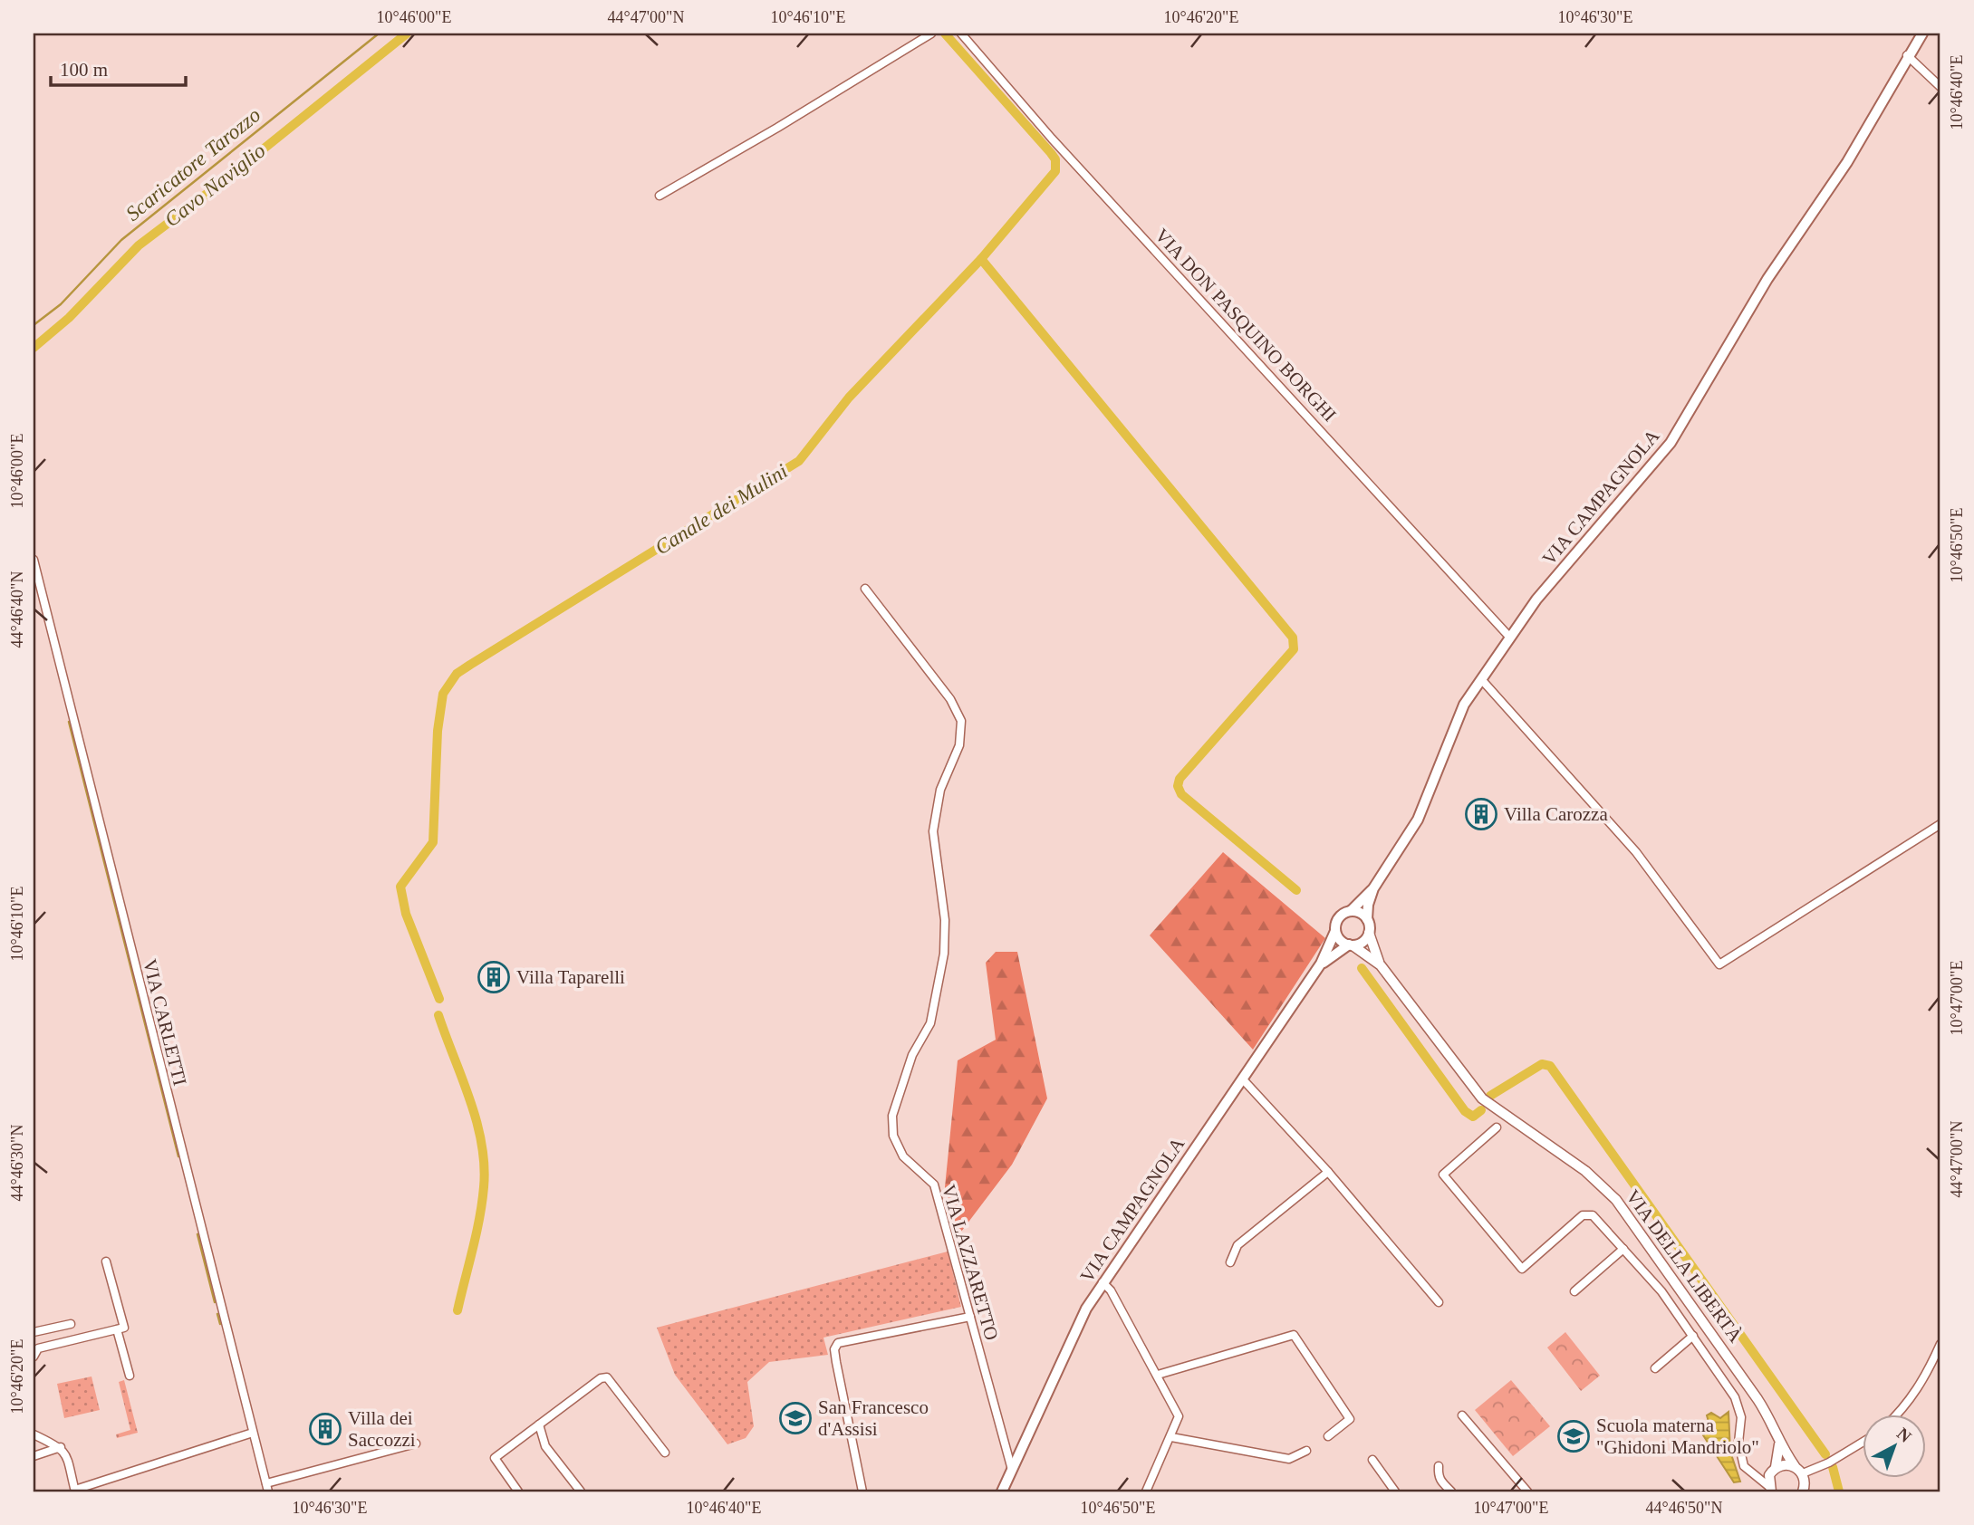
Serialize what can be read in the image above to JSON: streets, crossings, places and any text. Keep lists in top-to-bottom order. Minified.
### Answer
{"streets":{"main road":["VIA CAMPAGNOLA"],"street":["VIA DON PASQUINO BORGHI","VIA CARLETTI","VIA LAZZARETTO","VIA DELLA LIBERTÀ"]},"crossings":[["VIA DON PASQUINO BORGHI","VIA CAMPAGNOLA"],["VIA CAMPAGNOLA","VIA LAZZARETTO"],["VIA CAMPAGNOLA","VIA DELLA LIBERTÀ"]],"water":["Scaricatore Tarozzo","Cavo Naviglio","Canale dei Mulini"],"places":{"building":["Villa Carozza","Villa Taparelli","Villa dei Saccozzi"],"school or university":["San Francesco d'Assisi","Scuola materna \"Ghidoni Mandriolo\""]},"scale_bar":"100 m","north":"top right","coordinates":["10°46'00\"E","44°47'00\"N","10°46'10\"E","10°46'20\"E","10°46'30\"E","10°46'40\"E","10°46'50\"E","44°46'40\"N","10°47'00\"E","44°46'30\"N","44°46'50\"N"]}
